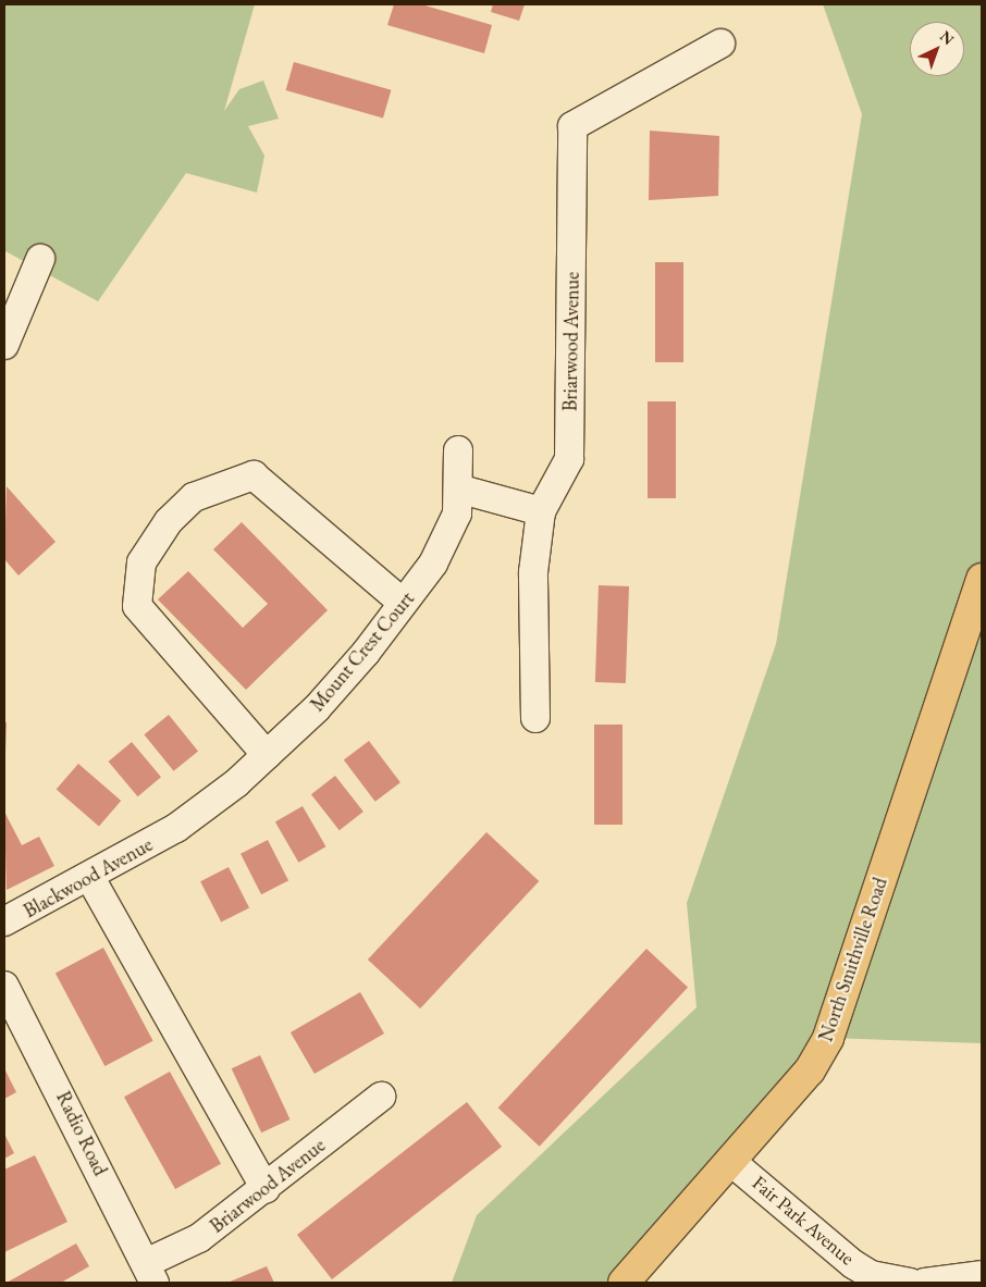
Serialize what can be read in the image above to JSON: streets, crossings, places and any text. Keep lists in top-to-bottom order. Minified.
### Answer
{"streets":{"main road":["North Smithville Road"],"street":["Briarwood Avenue","Mount Crest Court","Blackwood Avenue","Radio Road","Fair Park Avenue"]},"crossings":[["Briarwood Avenue","Radio Road"],["Mount Crest Court","Blackwood Avenue"],["North Smithville Road","Fair Park Avenue"]],"north":"top right"}
